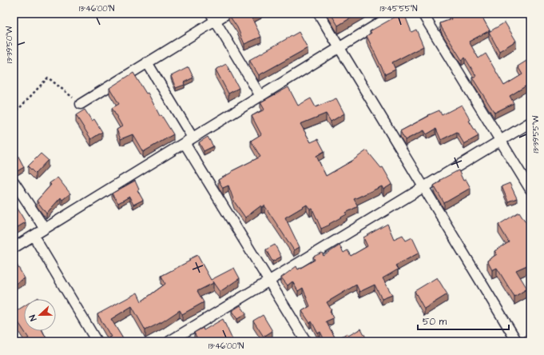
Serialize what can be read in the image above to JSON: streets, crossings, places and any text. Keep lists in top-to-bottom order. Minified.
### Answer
{"scale_bar":"50 m","north":"left","coordinates":["13°46'00\"N","13°45'55\"N","13°39'50\"W","13°39'55\"W"]}
